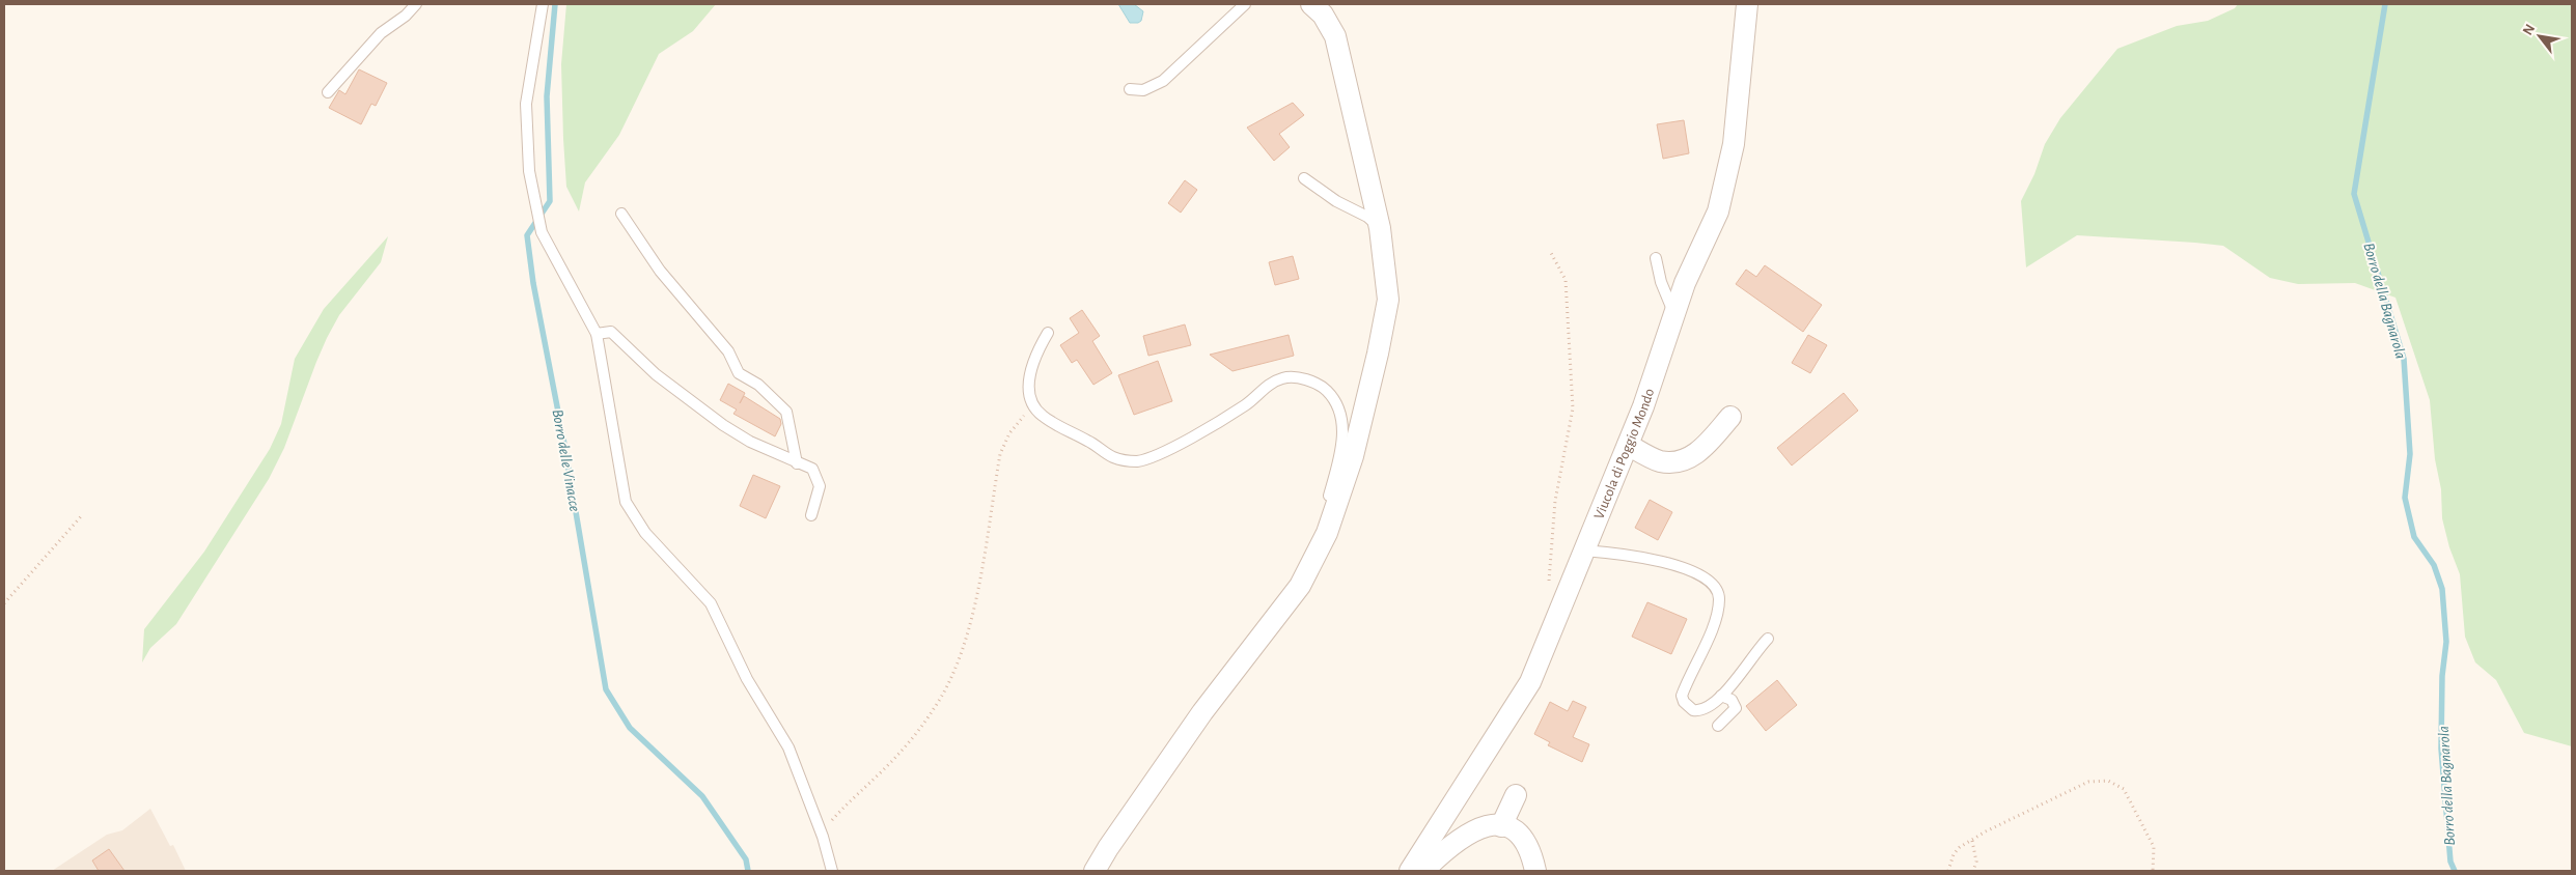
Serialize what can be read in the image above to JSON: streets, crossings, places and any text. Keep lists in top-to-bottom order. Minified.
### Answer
{"streets":{"street":["Viucola di Poggio Mondo"]},"water":["Borro della Bagnarola","Borro delle Vinacce"],"north":"top left"}
